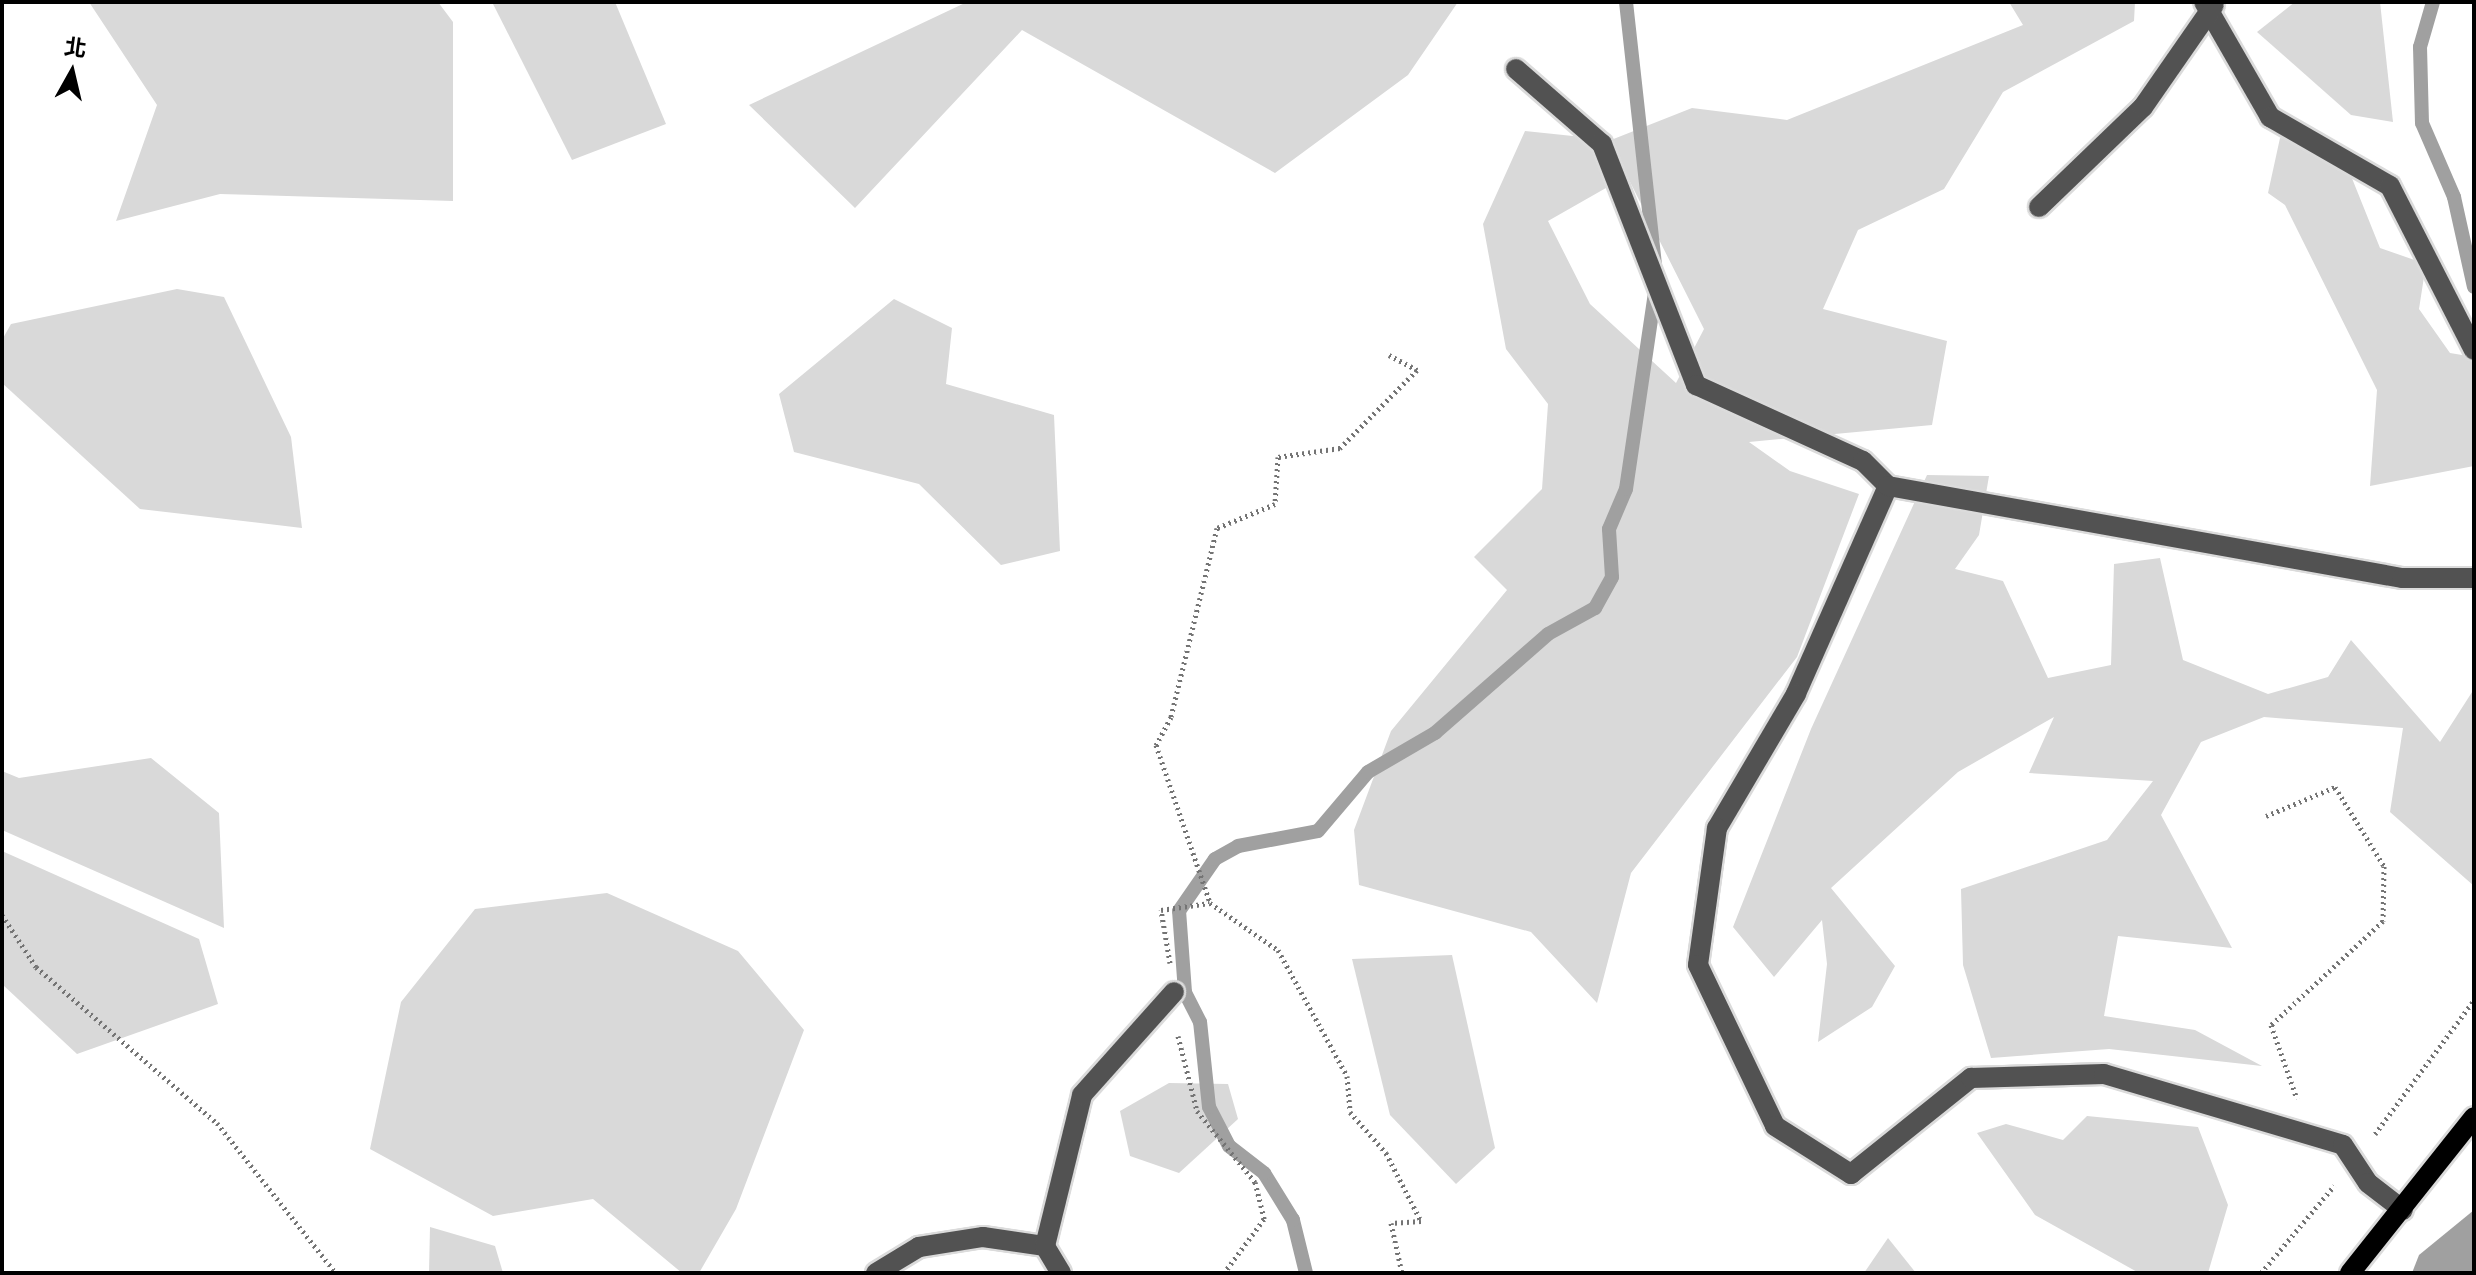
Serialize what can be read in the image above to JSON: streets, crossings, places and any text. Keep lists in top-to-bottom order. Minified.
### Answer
{"north":"top"}
